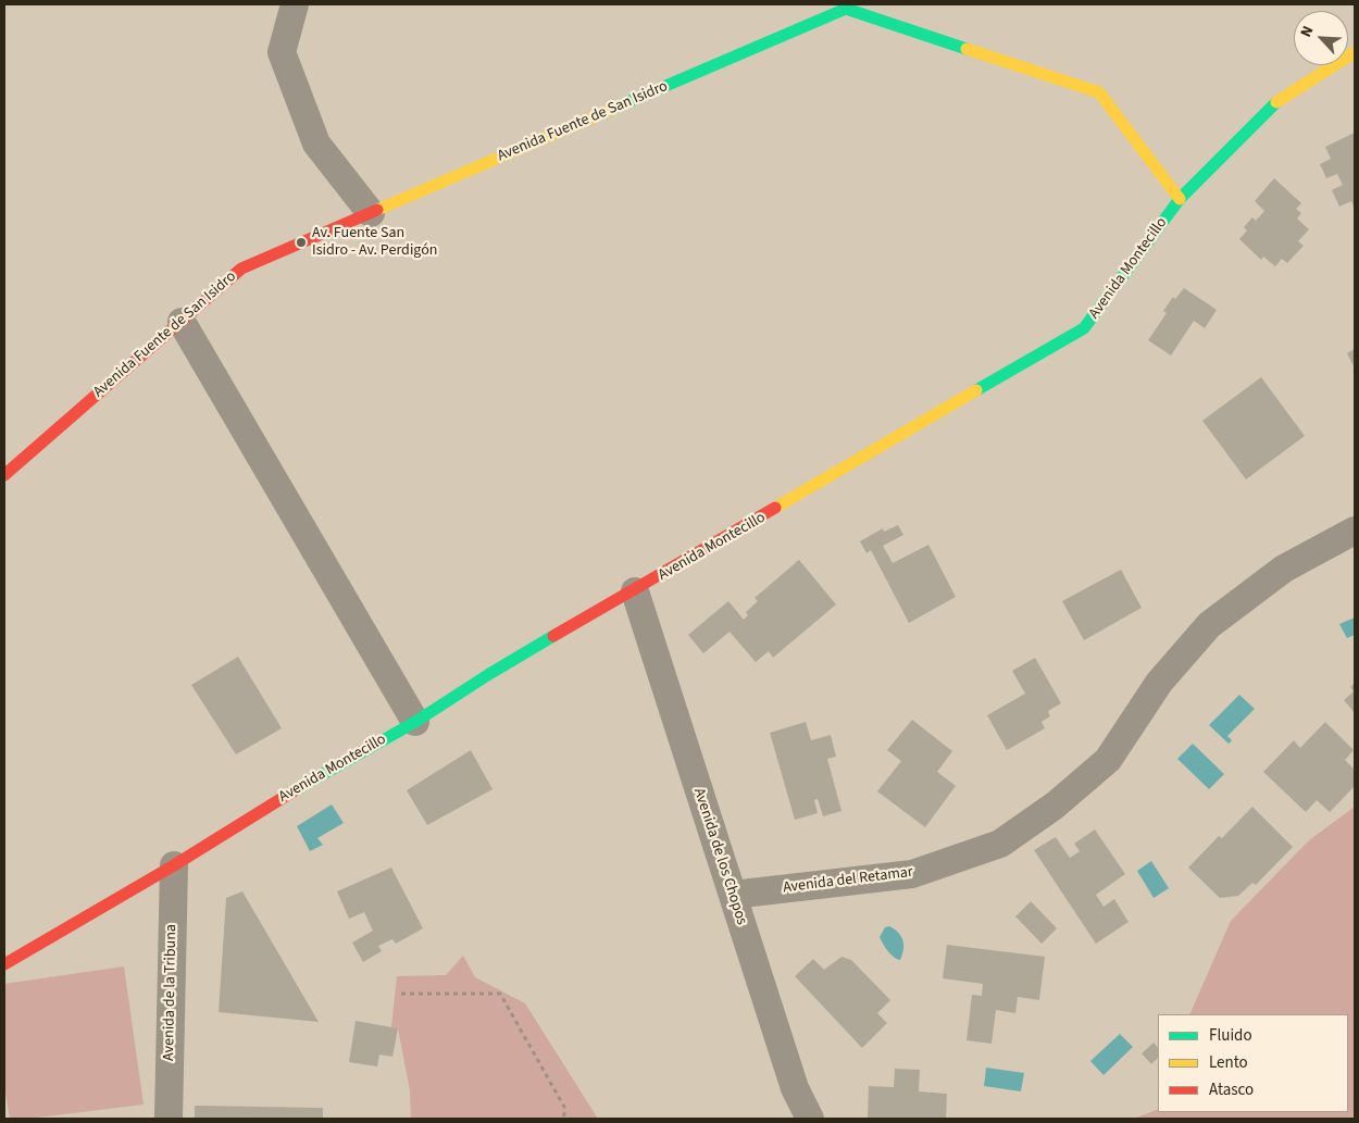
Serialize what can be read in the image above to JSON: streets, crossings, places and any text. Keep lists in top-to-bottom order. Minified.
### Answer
{"streets":{"street":["Avenida Fuente de San Isidro","Avenida Montecillo","Avenida de los Chopos","Avenida del Retamar","Avenida de la Tribuna"]},"crossings":[["Avenida Fuente de San Isidro","Avenida Montecillo"],["Avenida Montecillo","Avenida de los Chopos"],["Avenida Montecillo","Avenida de la Tribuna"],["Avenida de los Chopos","Avenida del Retamar"]],"places":["Av. Fuente San Isidro - Av. Perdigón"],"legend":["Fluido","Lento","Atasco"],"north":"top left"}
